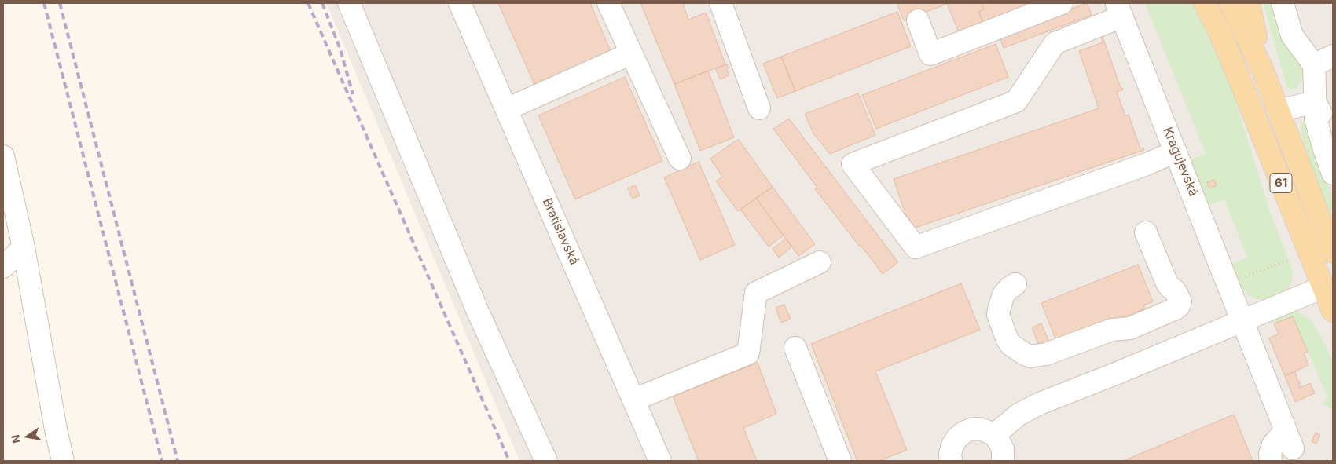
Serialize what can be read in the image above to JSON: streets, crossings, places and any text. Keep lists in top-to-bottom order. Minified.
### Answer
{"streets":{"main road":["61"],"street":["Kragujevská","Bratislavská"]},"north":"left"}
